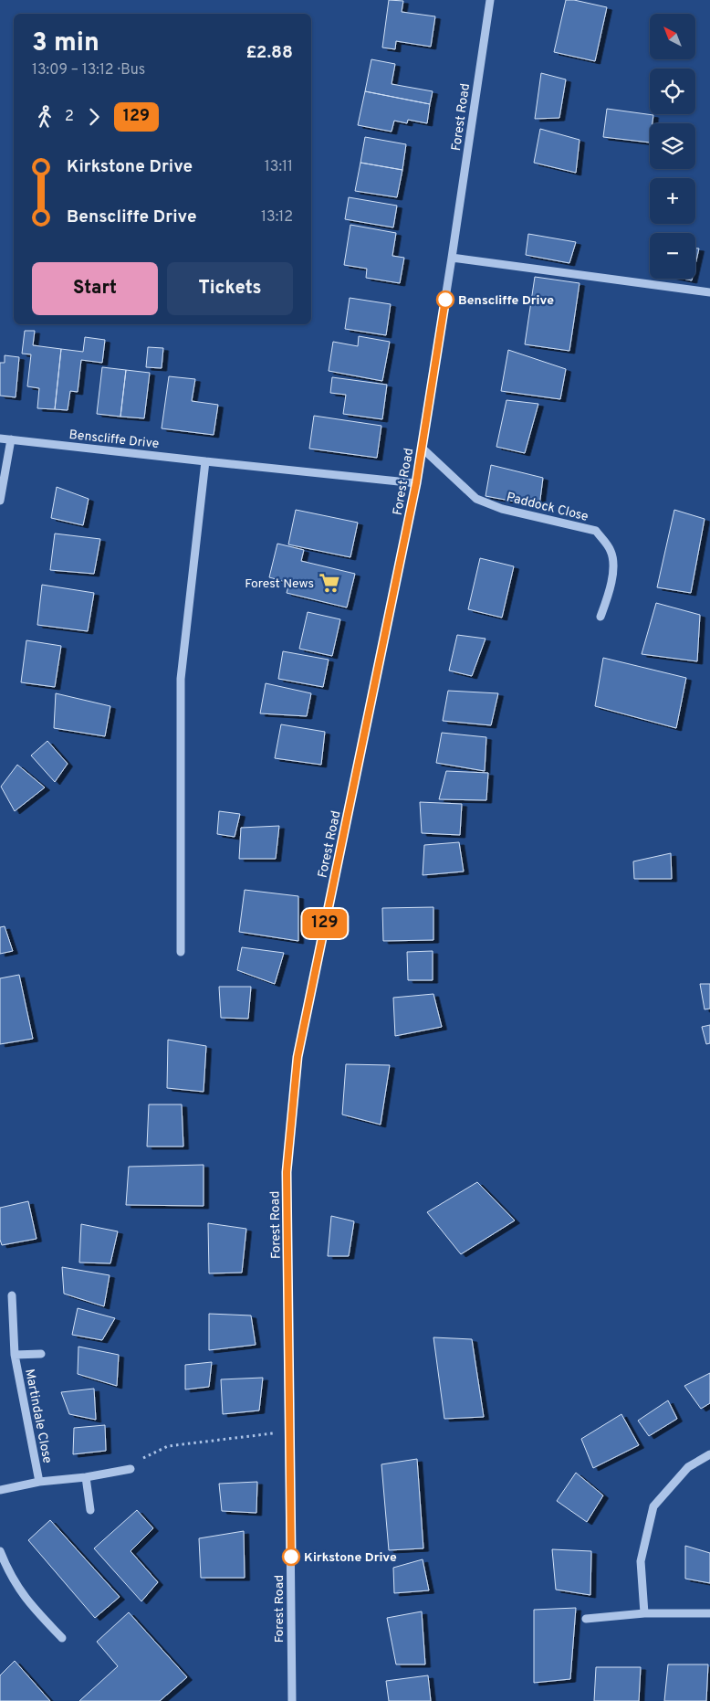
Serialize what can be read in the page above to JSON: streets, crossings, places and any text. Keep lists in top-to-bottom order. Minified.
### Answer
{"streets":{"street":["Forest Road","Benscliffe Drive","Paddock Close","Martindale Close"]},"crossings":[["Forest Road","Benscliffe Drive"],["Forest Road","Paddock Close"]],"places":{"other":["Benscliffe Drive","Kirkstone Drive"],"supermarket":["Forest News"]},"lines":["bus line 129"],"north":"top left","page":{"on_map":"129","map_buttons":["+","−"],"heading":["3 min","13:09 – 13:12 · Bus","£2.88"],"legs":["2","129"],"list":[{"name":"Kirkstone Drive","value":"13:11"},{"name":"Benscliffe Drive","value":"13:12"}],"buttons":["Start","Tickets"]}}
